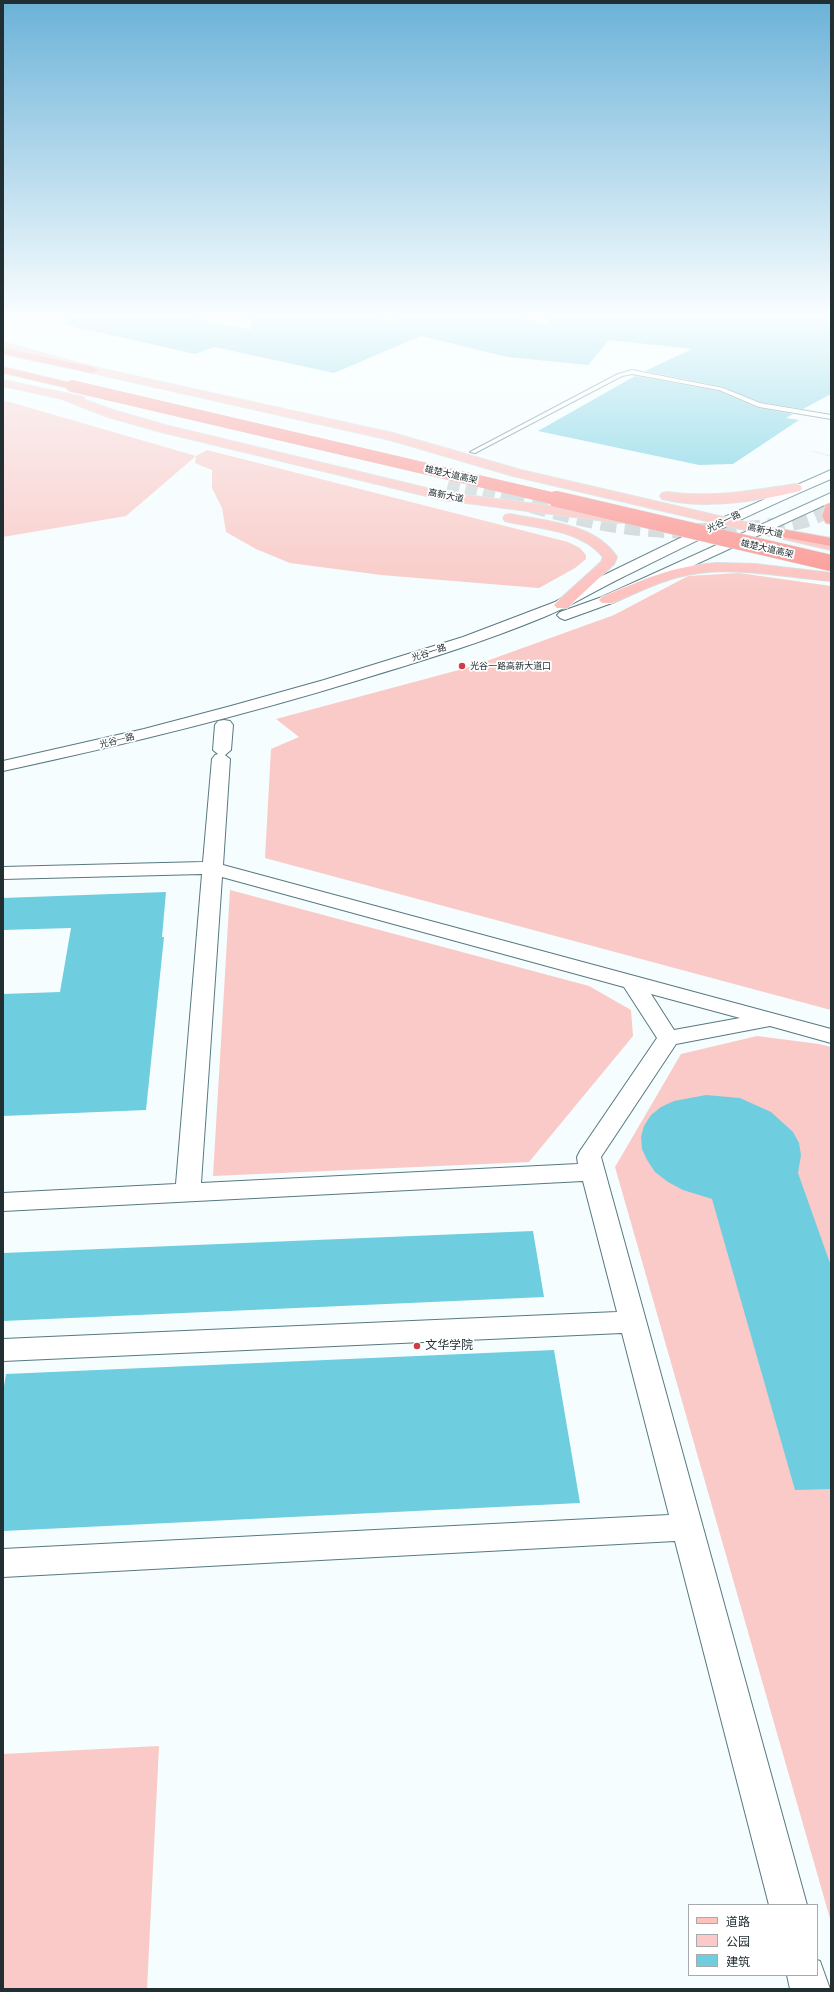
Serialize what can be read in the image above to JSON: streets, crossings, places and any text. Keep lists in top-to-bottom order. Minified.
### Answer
{"streets":{"highway":["雄楚大道高架"],"main road":["高新大道"],"street":["光谷一路"]},"crossings":[["高新大道","光谷一路"]],"places":["光谷一路高新大道口","文华学院"],"legend":["道路","公园","建筑"]}
